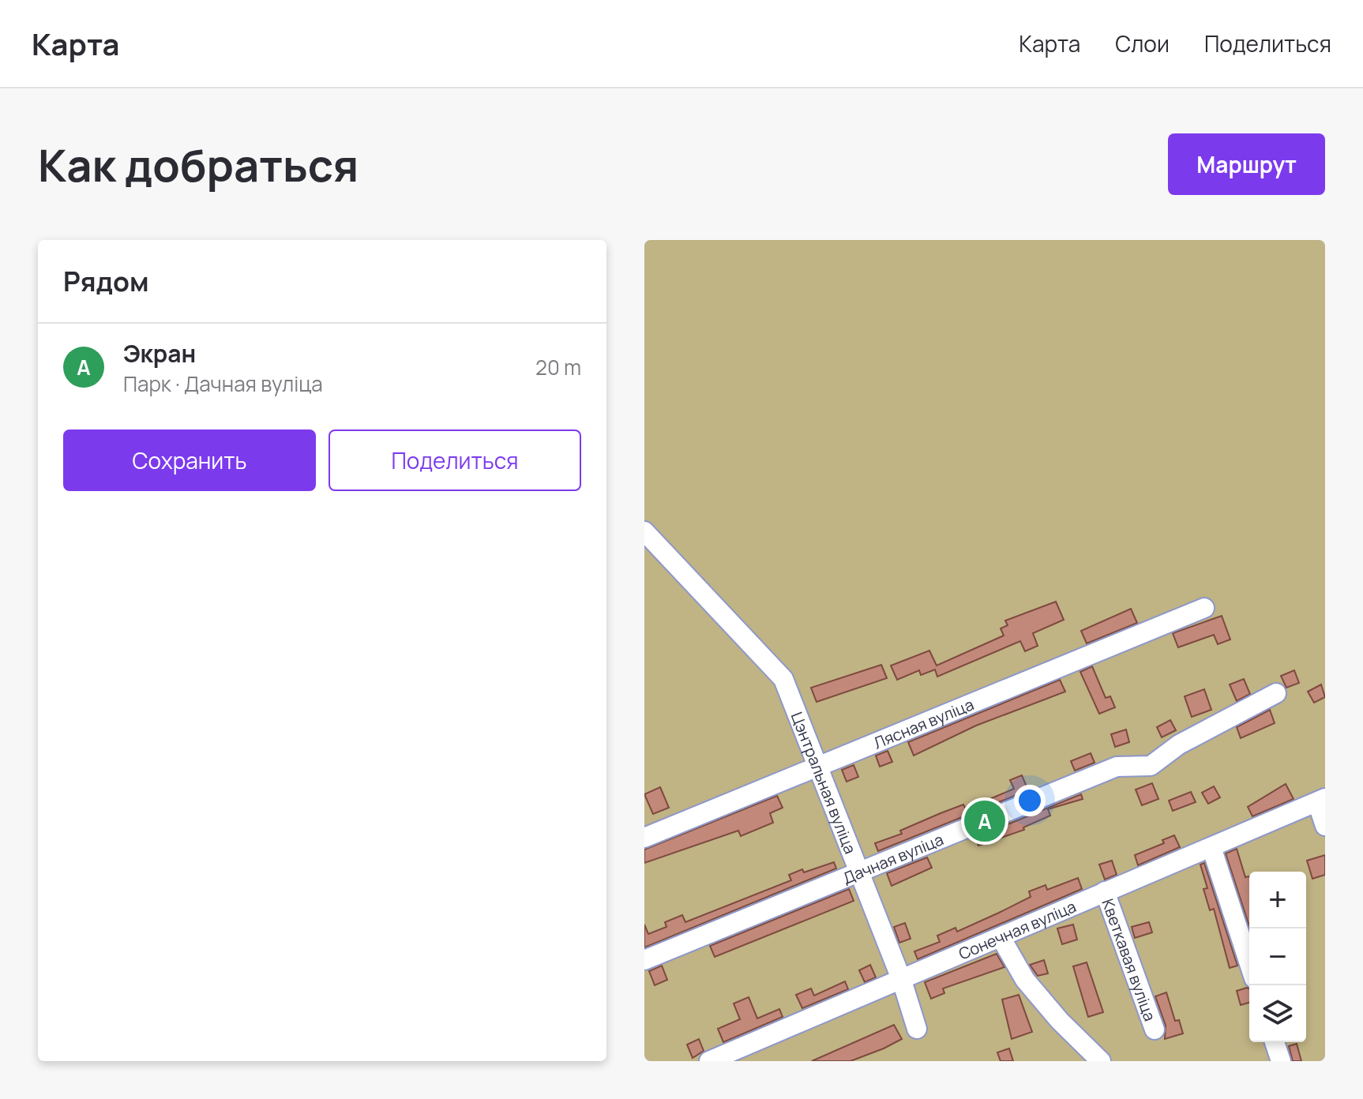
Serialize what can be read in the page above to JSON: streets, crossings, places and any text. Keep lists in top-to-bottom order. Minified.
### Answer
{"streets":{"street":["Лясная вуліца","Цэнтральная вуліца","Дачная вуліца","Сонечная вуліца","Кветкавая вуліца"]},"crossings":[["Лясная вуліца","Цэнтральная вуліца"],["Цэнтральная вуліца","Дачная вуліца"],["Цэнтральная вуліца","Сонечная вуліца"],["Сонечная вуліца","Кветкавая вуліца"]],"page":{"header":"Карта","nav":["Карта","Слои","Поделиться"],"buttons":["Маршрут",["Сохранить","Поделиться"]],"title":"Как добраться","heading":"Рядом","list":[{"mark":"A","name":"Экран","note":"Парк · Дачная вуліца","value":"20 m"}],"pins":"A","map_buttons":["+","−"]}}
